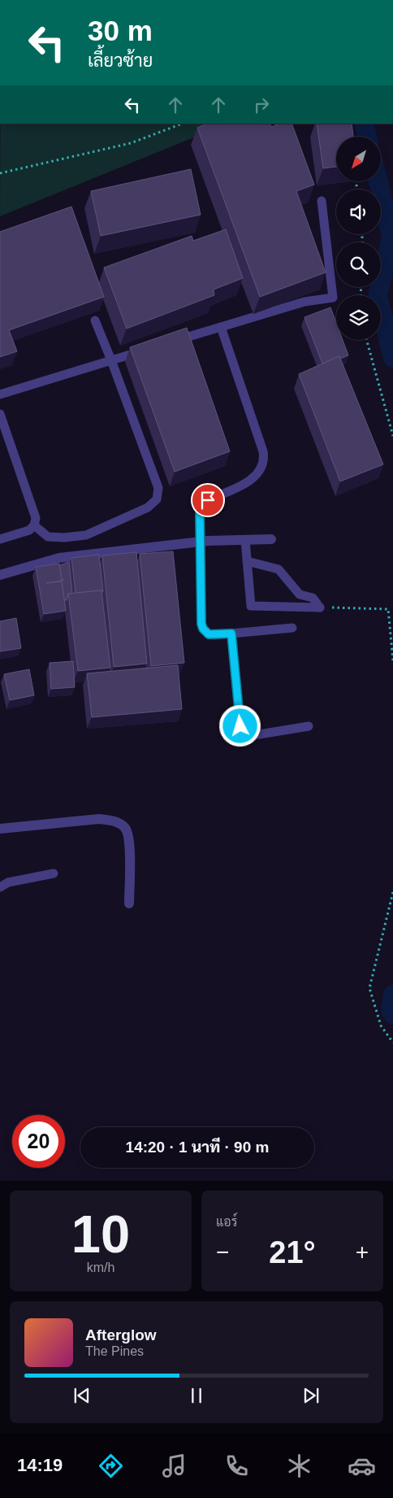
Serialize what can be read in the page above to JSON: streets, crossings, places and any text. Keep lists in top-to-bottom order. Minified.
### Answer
{"north":"bottom left","page":{"turn":["30 m","เลี้ยวซ้าย"],"limit":"20","trip":"14:20 · 1 นาที · 90 m","tile":[["10","km/h"],"แอร์"],"heat":["−","21°","+"],"song":["Afterglow","The Pines"],"tabs":"14:19"}}
